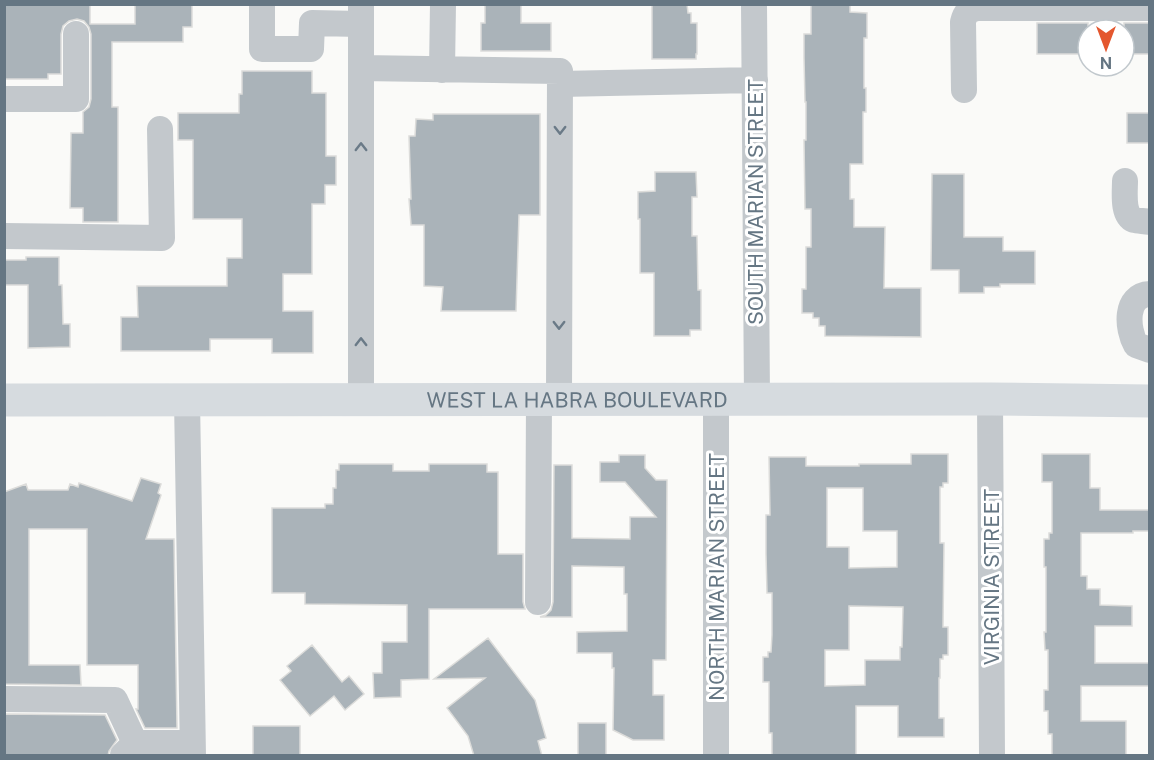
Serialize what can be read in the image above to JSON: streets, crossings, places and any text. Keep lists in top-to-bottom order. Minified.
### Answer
{"streets":{"main road":["WEST LA HABRA BOULEVARD"],"street":["SOUTH MARIAN STREET","NORTH MARIAN STREET","VIRGINIA STREET"]},"crossings":[["SOUTH MARIAN STREET","WEST LA HABRA BOULEVARD"],["WEST LA HABRA BOULEVARD","NORTH MARIAN STREET"],["WEST LA HABRA BOULEVARD","VIRGINIA STREET"]],"north":"bottom"}
